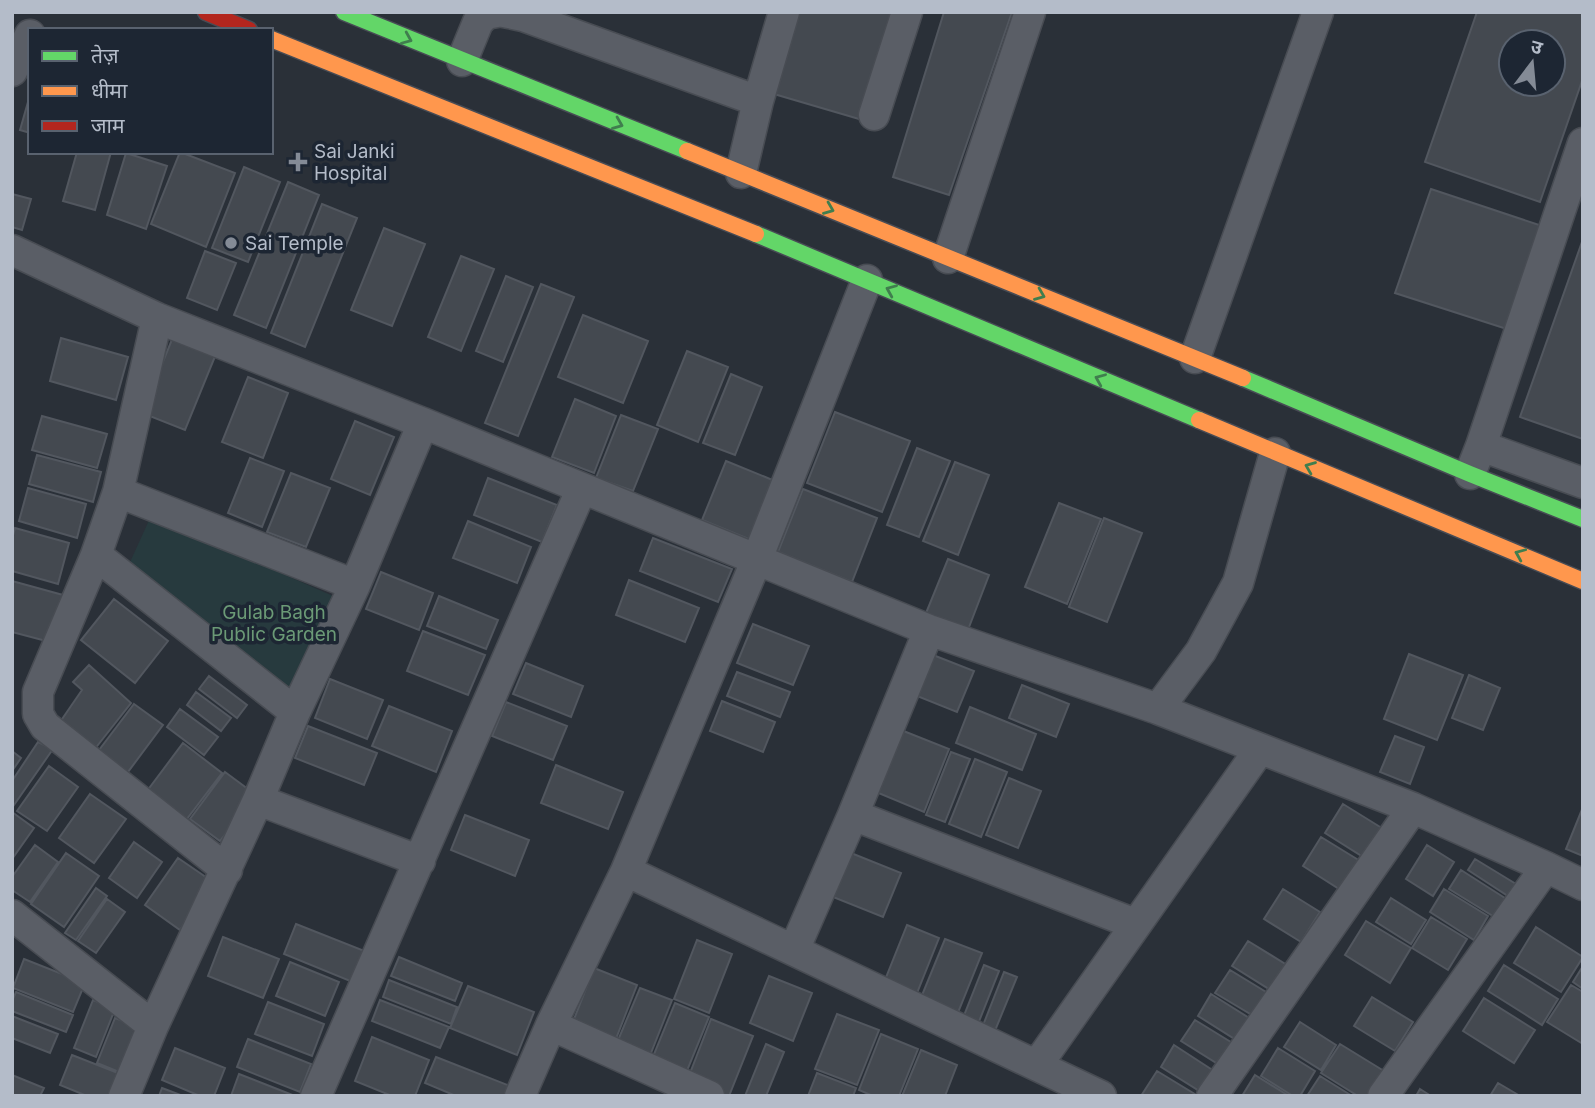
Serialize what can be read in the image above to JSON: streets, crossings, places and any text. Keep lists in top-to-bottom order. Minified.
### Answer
{"parks":["Gulab Bagh Public Garden"],"places":{"health":["Sai Janki Hospital"],"other":["Sai Temple"]},"legend":["तेज़","धीमा","जाम"],"north":"top"}
